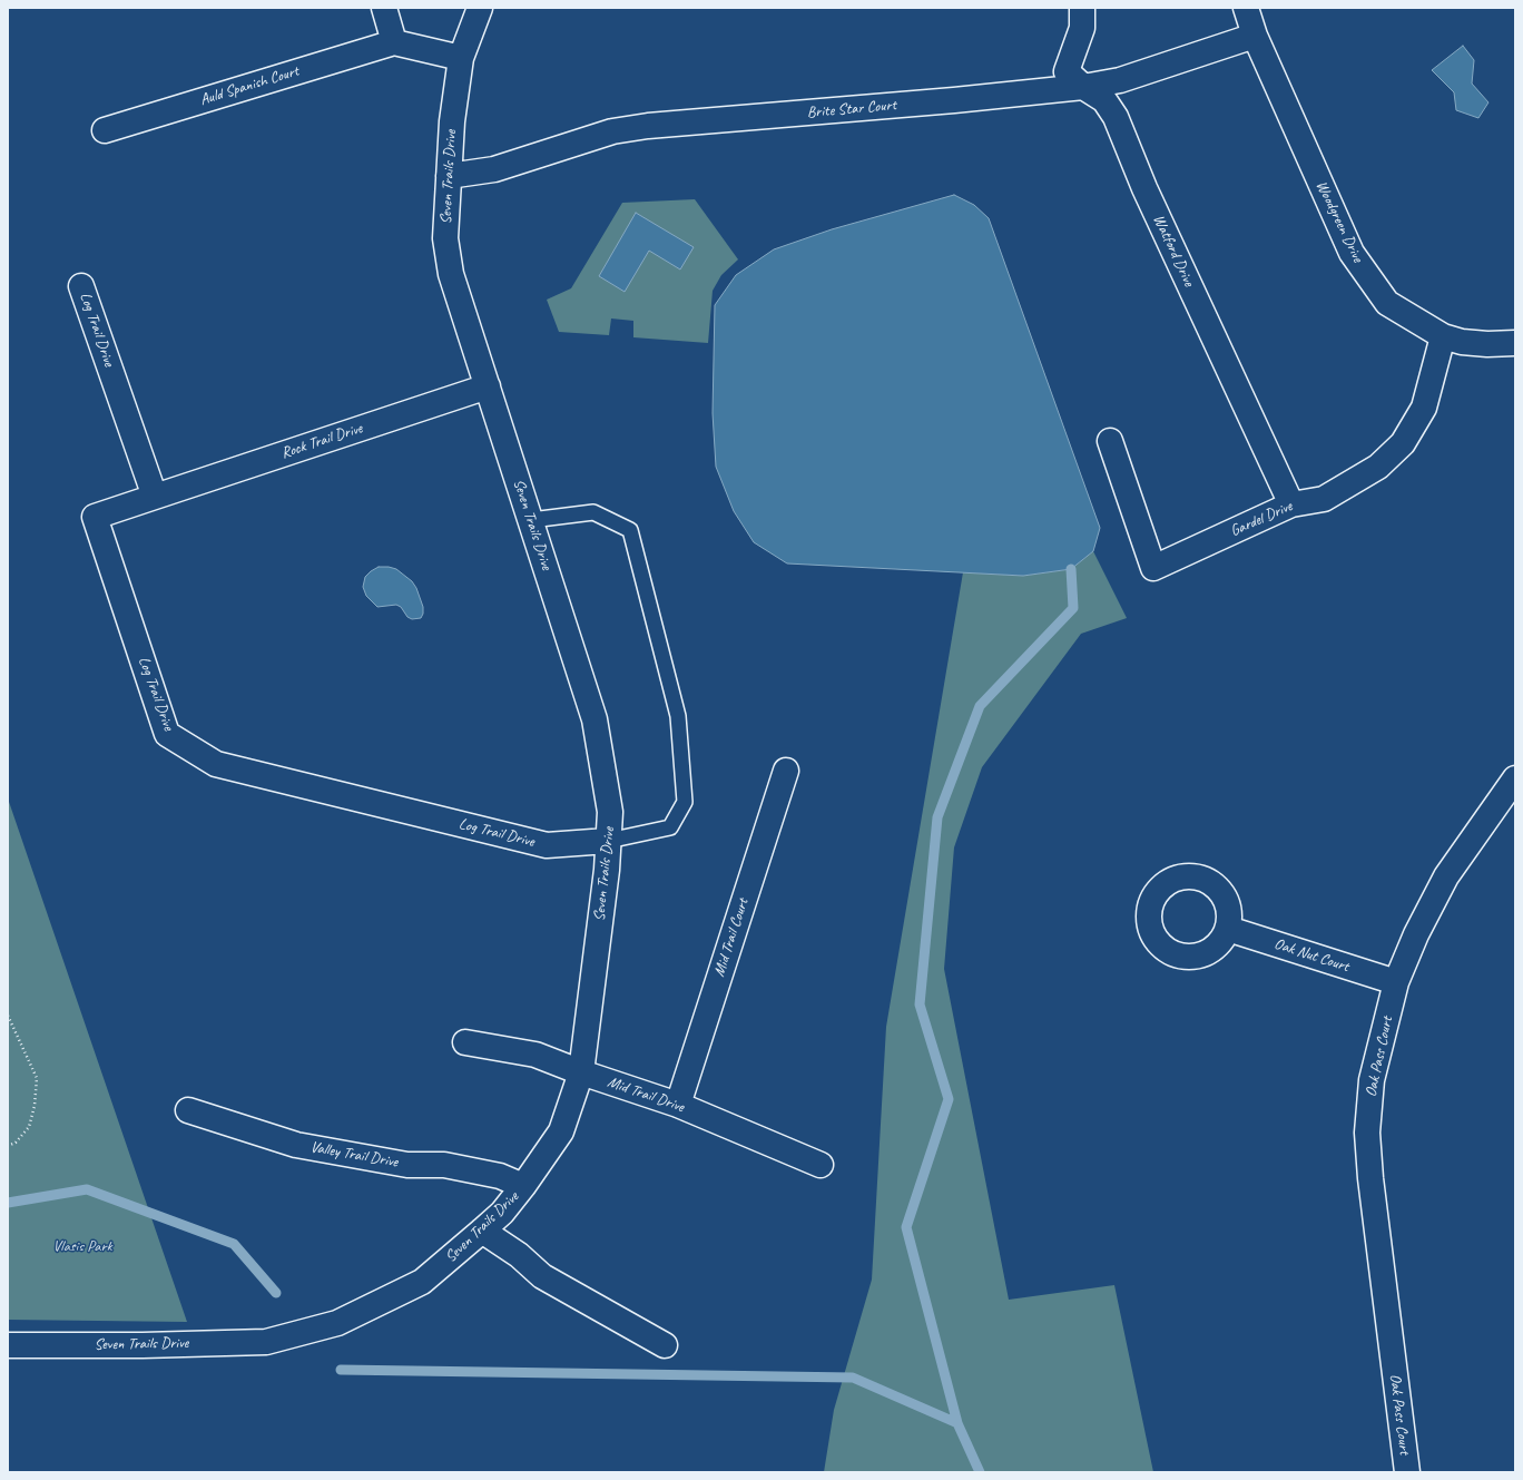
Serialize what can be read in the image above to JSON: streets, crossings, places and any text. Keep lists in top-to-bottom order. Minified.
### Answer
{"streets":{"street":["Auld Spanish Court","Brite Star Court","Seven Trails Drive","Woodgreen Drive","Watford Drive","Log Trail Drive","Rock Trail Drive","Gardel Drive","Mid Trail Court","Oak Nut Court","Oak Pass Court","Mid Trail Drive","Valley Trail Drive"]},"crossings":[["Brite Star Court","Seven Trails Drive"],["Brite Star Court","Woodgreen Drive"],["Brite Star Court","Watford Drive"],["Seven Trails Drive","Log Trail Drive"],["Seven Trails Drive","Rock Trail Drive"],["Seven Trails Drive","Mid Trail Drive"],["Seven Trails Drive","Valley Trail Drive"],["Woodgreen Drive","Gardel Drive"],["Watford Drive","Gardel Drive"],["Log Trail Drive","Rock Trail Drive"],["Mid Trail Court","Mid Trail Drive"],["Oak Nut Court","Oak Pass Court"]],"parks":["Vlasis Park"]}
